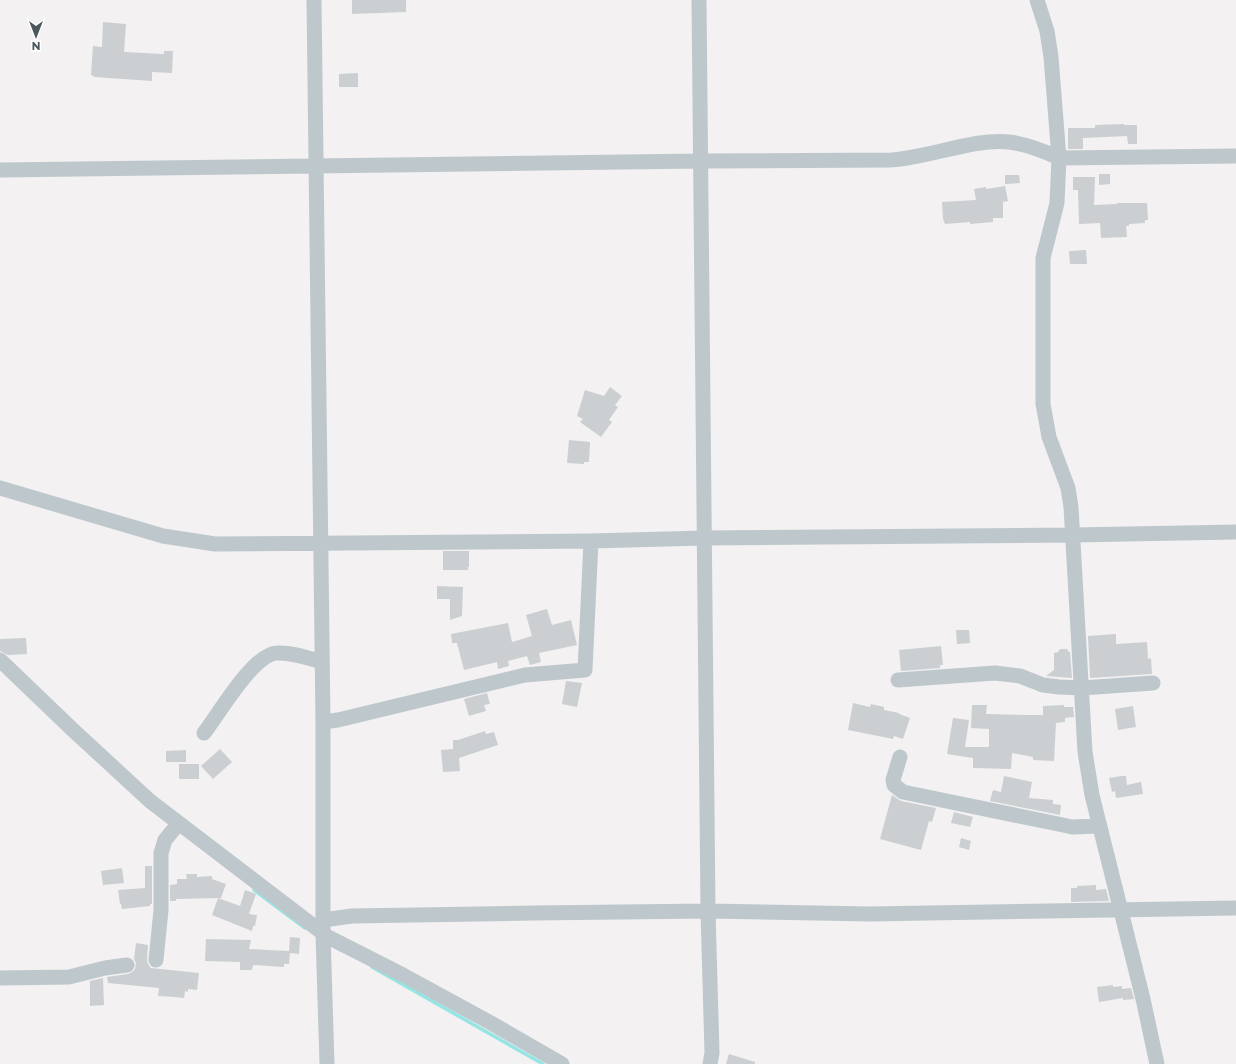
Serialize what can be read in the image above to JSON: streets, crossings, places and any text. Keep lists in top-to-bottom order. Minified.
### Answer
{"north":"bottom"}
